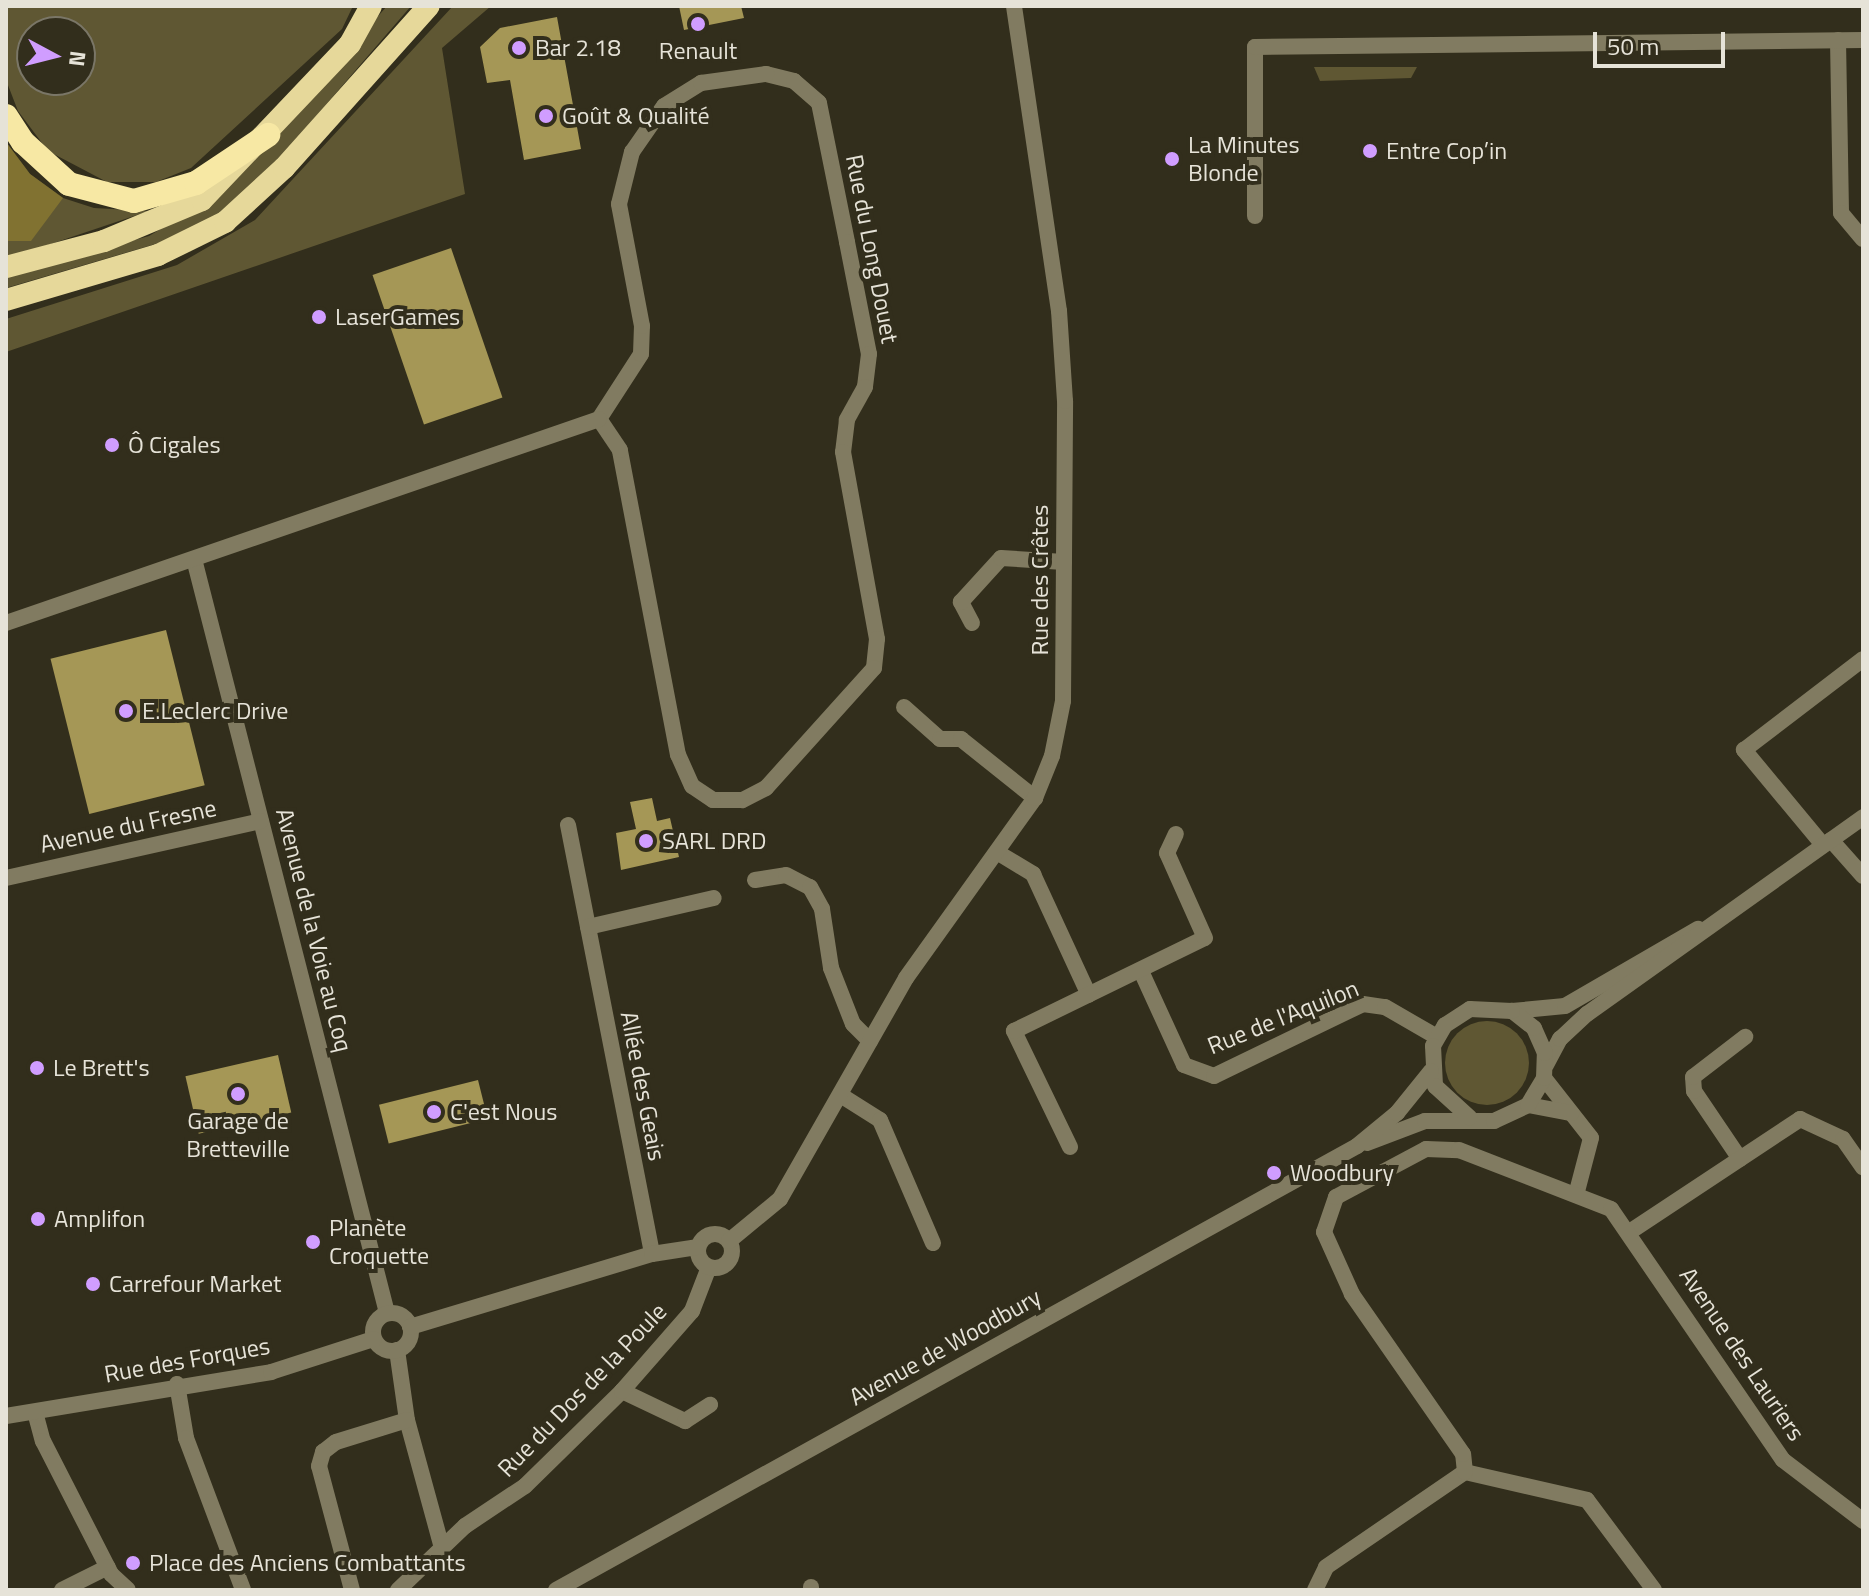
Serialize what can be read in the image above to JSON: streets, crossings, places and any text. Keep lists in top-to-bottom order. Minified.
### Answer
{"streets":{"street":["Rue du Long Douet","Rue des Crêtes","Avenue du Fresne","Avenue de la Voie au Coq","Rue de l'Aquilon","Allée des Geais","Avenue de Woodbury","Avenue des Lauriers","Rue des Forques","Rue du Dos de la Poule"]},"crossings":[["Rue des Crêtes","Rue du Dos de la Poule"],["Avenue du Fresne","Avenue de la Voie au Coq"],["Avenue de la Voie au Coq","Rue des Forques"],["Rue de l'Aquilon","Avenue de Woodbury"]],"places":["Renault","Bar 2.18","Goût & Qualité","Entre Cop’in","La Minutes Blonde","LaserGames","Ô Cigales","E.Leclerc Drive","SARL DRD","Le Brett's","Garage de Bretteville","C'est Nous","Woodbury","Amplifon","Planète Croquette","Carrefour Market","Place des Anciens Combattants"],"scale_bar":"50 m","north":"right"}
